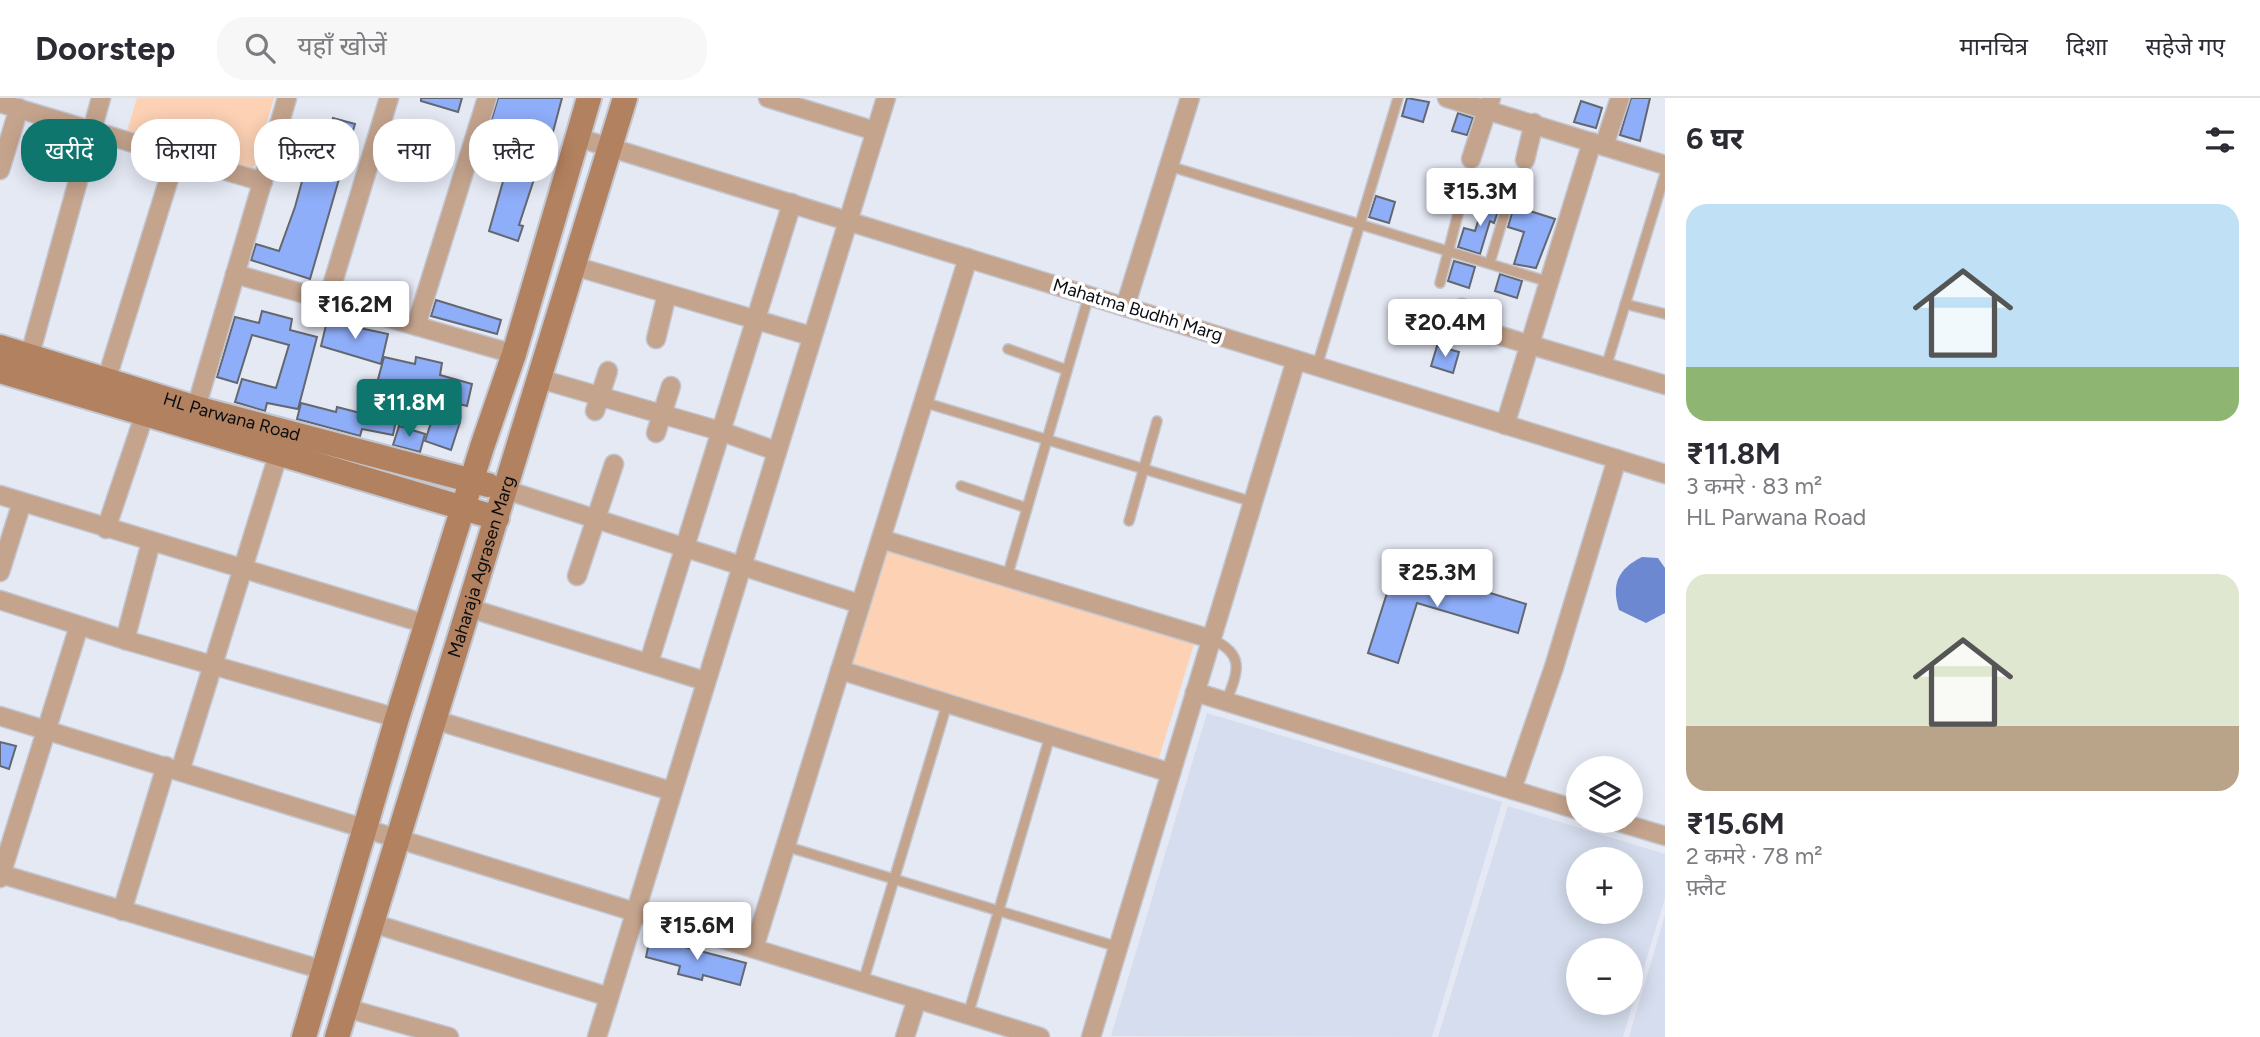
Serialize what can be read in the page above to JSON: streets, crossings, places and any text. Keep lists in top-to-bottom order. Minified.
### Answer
{"streets":{"street":["Mahatma Budhh Marg","HL Parwana Road","Maharaja Agrasen Marg"]},"crossings":[["Mahatma Budhh Marg","Maharaja Agrasen Marg"],["HL Parwana Road","Maharaja Agrasen Marg"]],"page":{"header":"Doorstep","search":"यहाँ खोजें","nav":["मानचित्र","दिशा","सहेजे गए"],"heading":"6 घर","chip":["खरीदें","किराया","फ़िल्टर","नया","फ़्लैट"],"price":["₹15.3M","₹16.2M","₹20.4M","₹11.8M","₹25.3M","₹15.6M"],"list":[{"name":"₹11.8M","note":"3 कमरे · 83 m² · HL Parwana Road"},{"name":"₹15.6M","note":"2 कमरे · 78 m² · फ़्लैट"}],"map_buttons":["+","−"]}}
